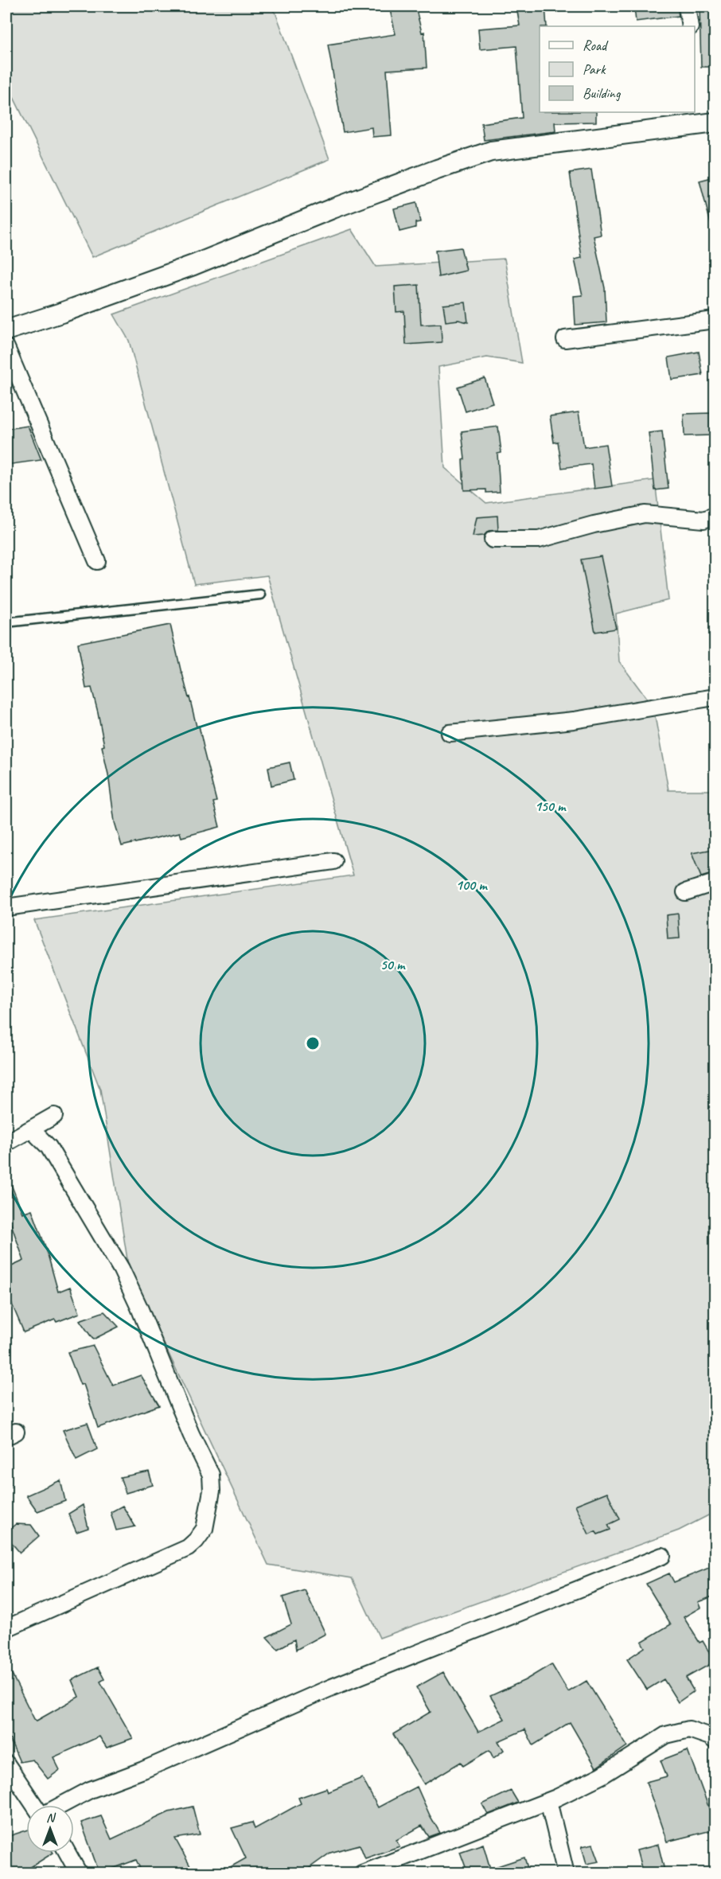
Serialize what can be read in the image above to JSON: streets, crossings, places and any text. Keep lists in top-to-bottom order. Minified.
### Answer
{"legend":["Road","Park","Building"],"north":"top","rings":["150 m","100 m","50 m"]}
